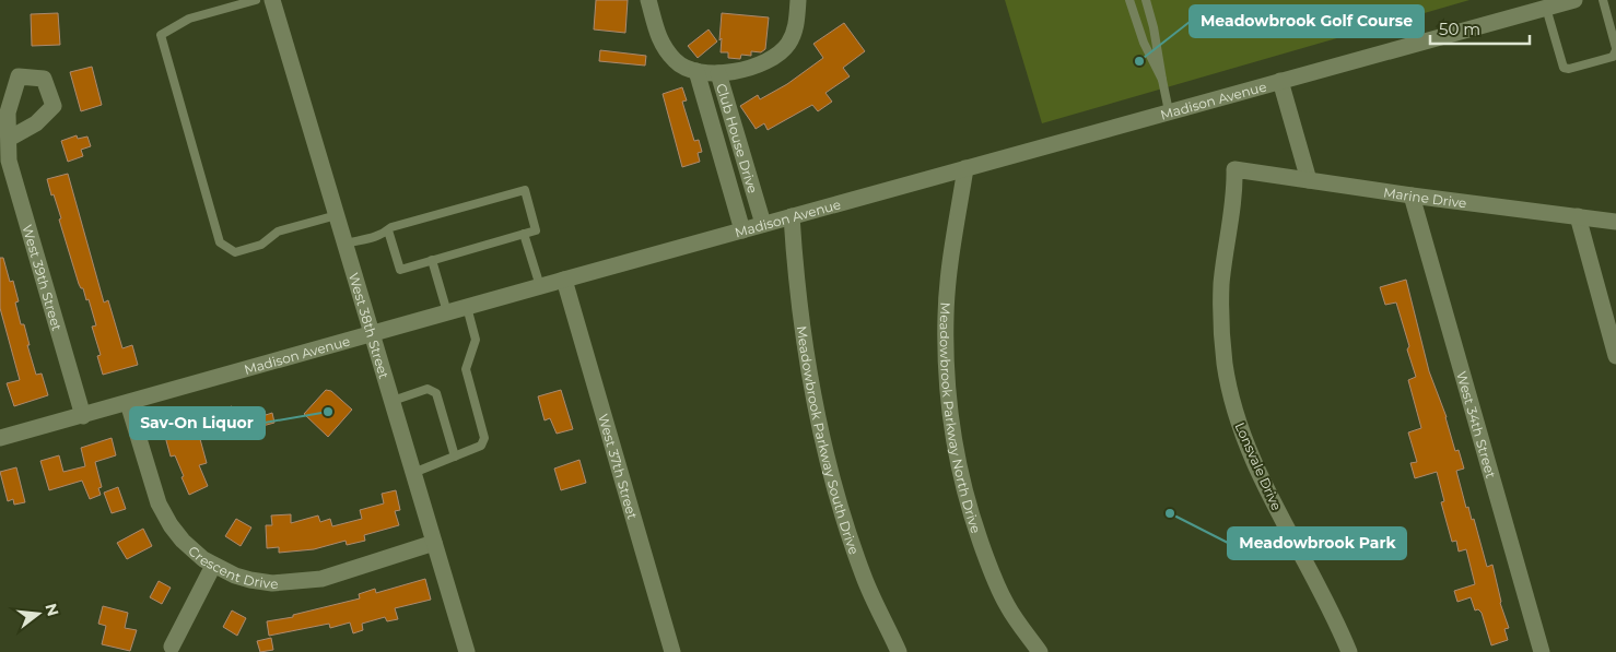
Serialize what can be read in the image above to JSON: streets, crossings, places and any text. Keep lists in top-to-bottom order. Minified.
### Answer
{"streets":{"street":["Madison Avenue","Club House Drive","Marine Drive","West 39th Street","West 38th Street","Meadowbrook Parkway North Drive","West 34th Street","Meadowbrook Parkway South Drive","West 37th Street","Lonsvale Drive","Crescent Drive"]},"crossings":[["Madison Avenue","Club House Drive"],["Madison Avenue","West 39th Street"],["Madison Avenue","West 38th Street"],["Madison Avenue","Meadowbrook Parkway North Drive"],["Madison Avenue","Meadowbrook Parkway South Drive"],["Madison Avenue","West 37th Street"],["Madison Avenue","Crescent Drive"],["Marine Drive","West 34th Street"],["Marine Drive","Lonsvale Drive"],["West 38th Street","Crescent Drive"]],"places":["Meadowbrook Golf Course","Sav-On Liquor","Meadowbrook Park"],"scale_bar":"50 m","north":"right"}
